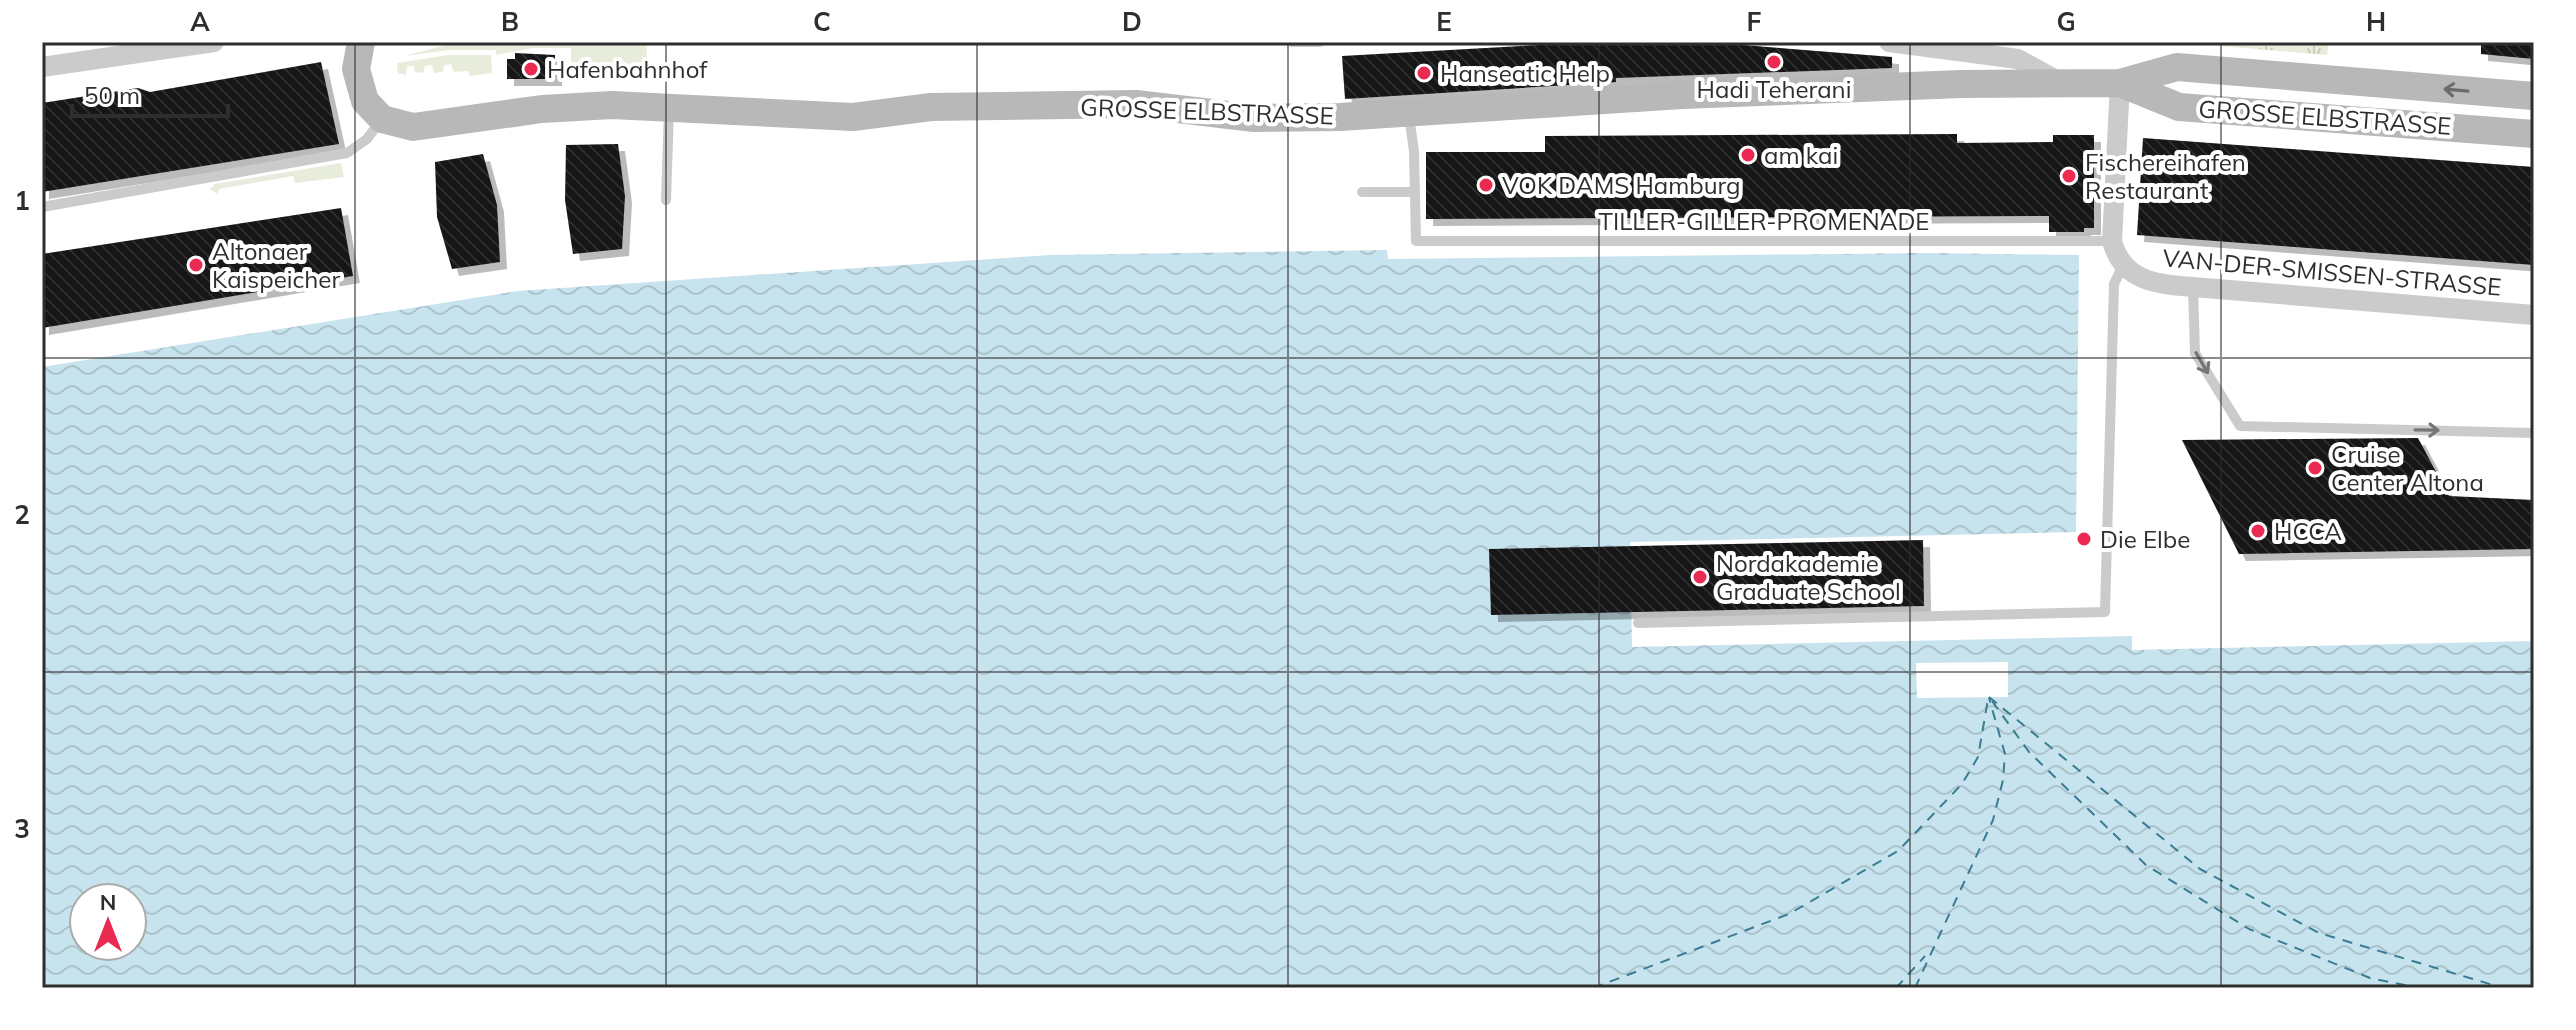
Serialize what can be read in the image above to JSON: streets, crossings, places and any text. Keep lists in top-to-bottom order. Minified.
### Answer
{"streets":{"street":["GROSSE ELBSTRASSE","VAN-DER-SMISSEN-STRASSE"],"lane":["TILLER-GILLER-PROMENADE"]},"places":["Hadi Teherani","Hafenbahnhof","Hanseatic Help","am kai","Fischereihafen Restaurant","VOK DAMS Hamburg","Altonaer Kaispeicher","Cruise Center Altona","HCCA","Die Elbe","Nordakademie Graduate School"],"scale_bar":"50 m","north":"top","grid":{"columns":["A","B","C","D","E","F","G","H"],"rows":["1","2","3"]}}
